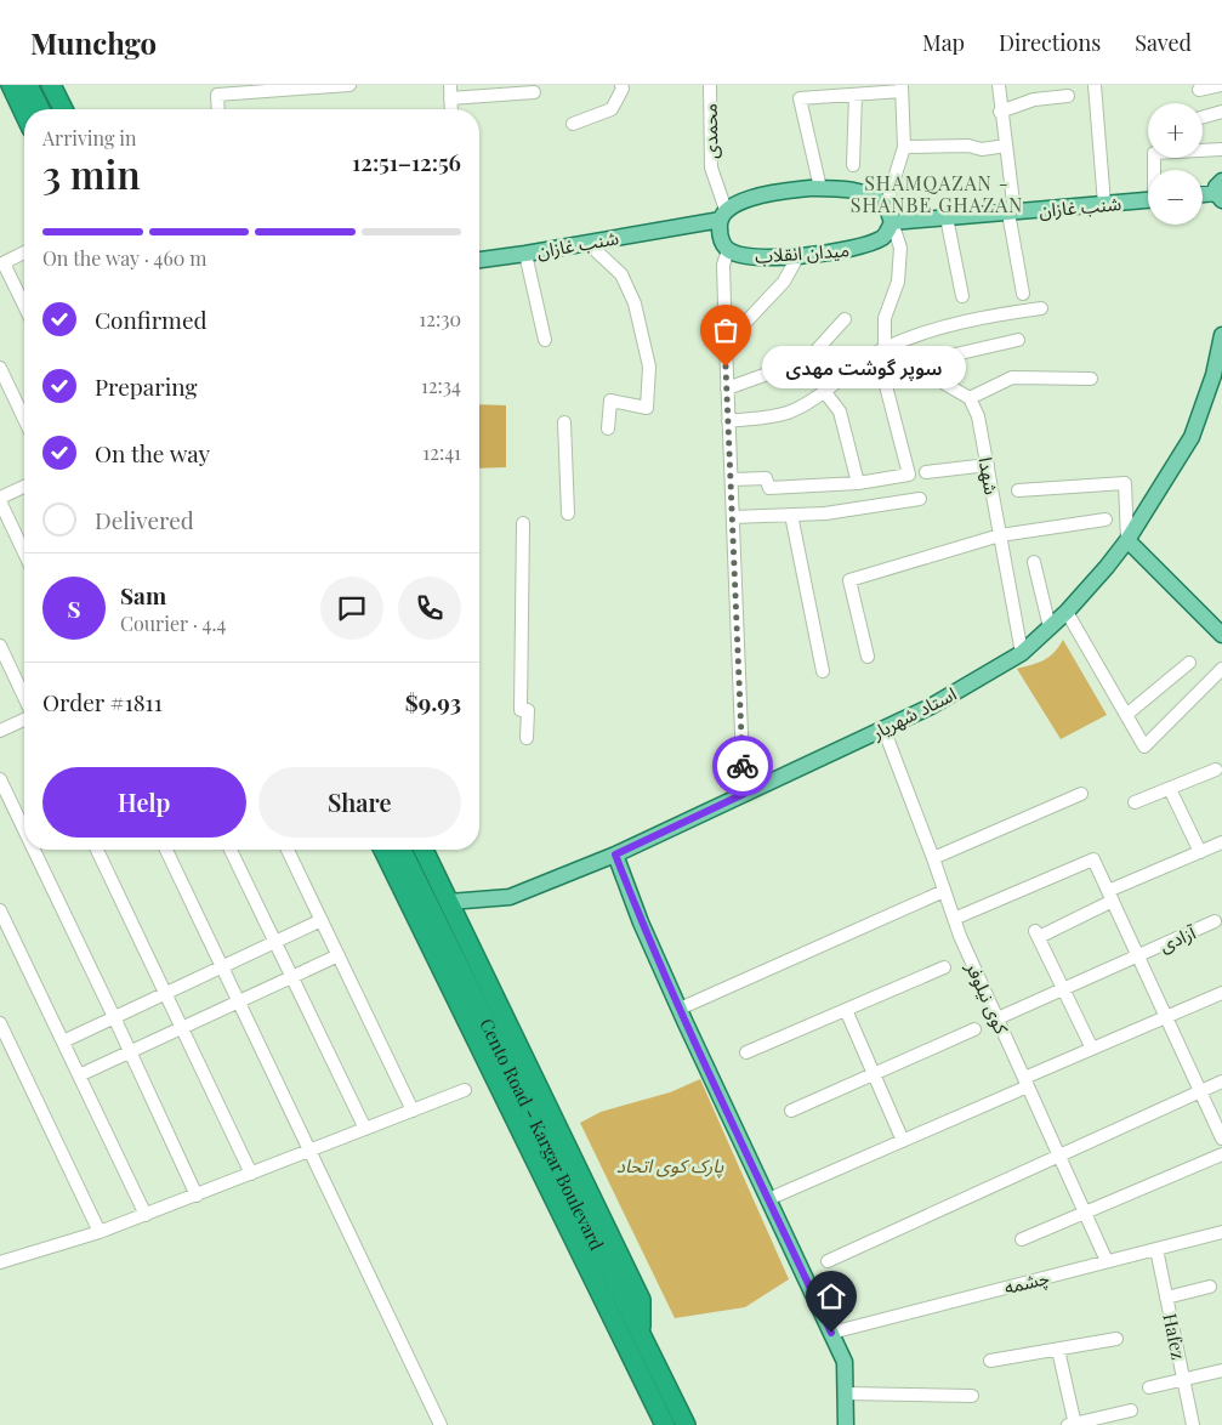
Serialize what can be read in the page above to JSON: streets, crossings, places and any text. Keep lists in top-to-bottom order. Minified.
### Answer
{"streets":{"highway":["Cento Road - Kargar Boulevard"],"main road":["شنب غازان","میدان انقلاب","استاد شهریار"],"street":["محمدی","شهدا","آزادی","کوی نیلوفر","چشمه","Hafez"]},"crossings":[["محمدی","شنب غازان"],["محمدی","میدان انقلاب"],["شنب غازان","میدان انقلاب"],["شهدا","استاد شهریار"],["استاد شهریار","کوی نیلوفر"],["آزادی","کوی نیلوفر"],["کوی نیلوفر","چشمه"],["چشمه","Hafez"]],"districts":["SHAMQAZAN - SHANBE GHAZAN"],"parks":["پارک کوی اتحاد"],"places":["سوپر گوشت مهدی"],"page":{"header":"Munchgo","nav":["Map","Directions","Saved"],"map_buttons":["+","−"],"heading":["3 min","Arriving in","12:51–12:56"],"panel":["Sam","Courier · 4.4","Order #1811","$9.93"],"bar":"On the way · 460 m","list":[["Confirmed","12:30"],["Preparing","12:34"],["On the way","12:41"],"Delivered"],"bubble":"سوپر گوشت مهدی","round":"S","buttons":["Help","Share"]}}
